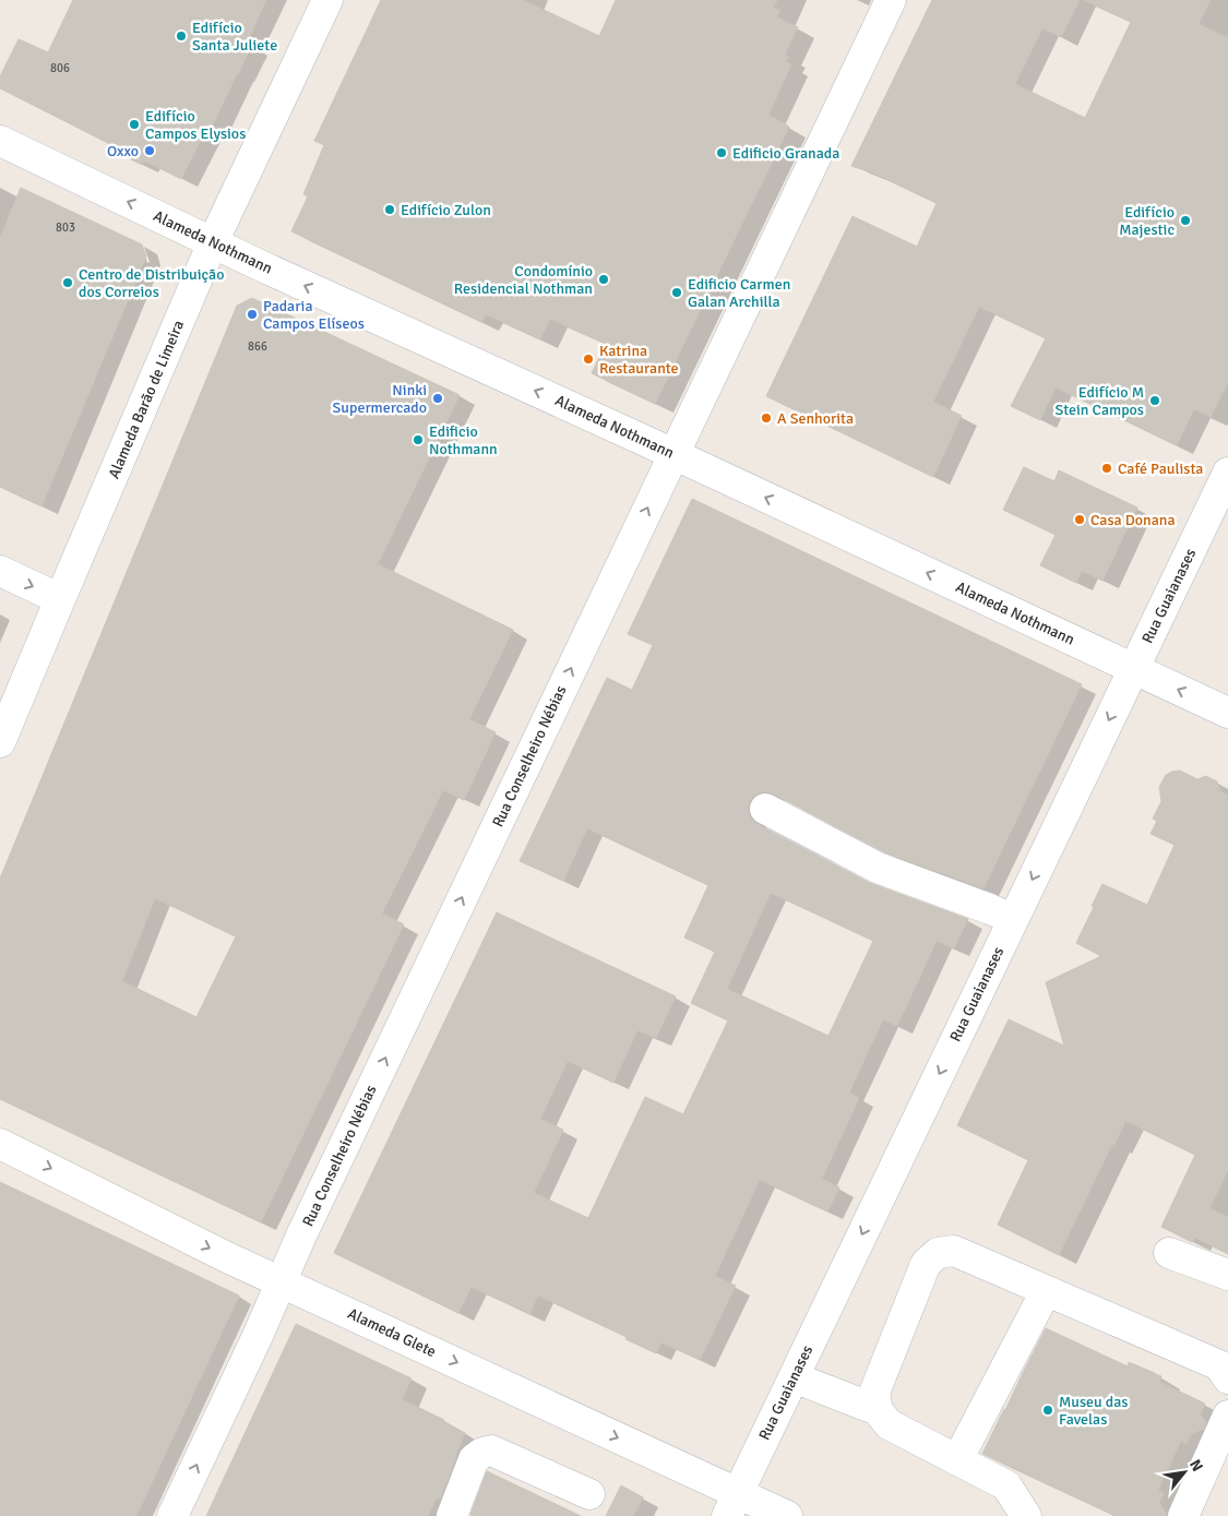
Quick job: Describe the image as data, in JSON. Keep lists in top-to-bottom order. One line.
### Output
{"streets":{"street":["Alameda Nothmann","Alameda Barão de Limeira","Rua Guaianases","Rua Conselheiro Nébias","Alameda Glete"]},"crossings":[["Alameda Nothmann","Alameda Barão de Limeira"],["Alameda Nothmann","Rua Guaianases"],["Alameda Nothmann","Rua Conselheiro Nébias"],["Rua Guaianases","Alameda Glete"],["Rua Conselheiro Nébias","Alameda Glete"]],"one_way":["Alameda Nothmann","Rua Guaianases","Rua Conselheiro Nébias","Alameda Glete"],"places":["Edifício Santa Juliete","Edifício Campos Elysios","Oxxo","Edificio Granada","Edifício Zulon","Edifício Majestic","Condomínio Residencial Nothman","Centro de Distribuição dos Correios","Edificio Carmen Galan Archilla","Padaria Campos Elíseos","Katrina Restaurante","Ninki Supermercado","Edifício M Stein Campos","A Senhorita","Edificio Nothmann","Café Paulista","Casa Donana","Museu das Favelas"],"house_numbers":["806","803","866"],"north":"top right"}
